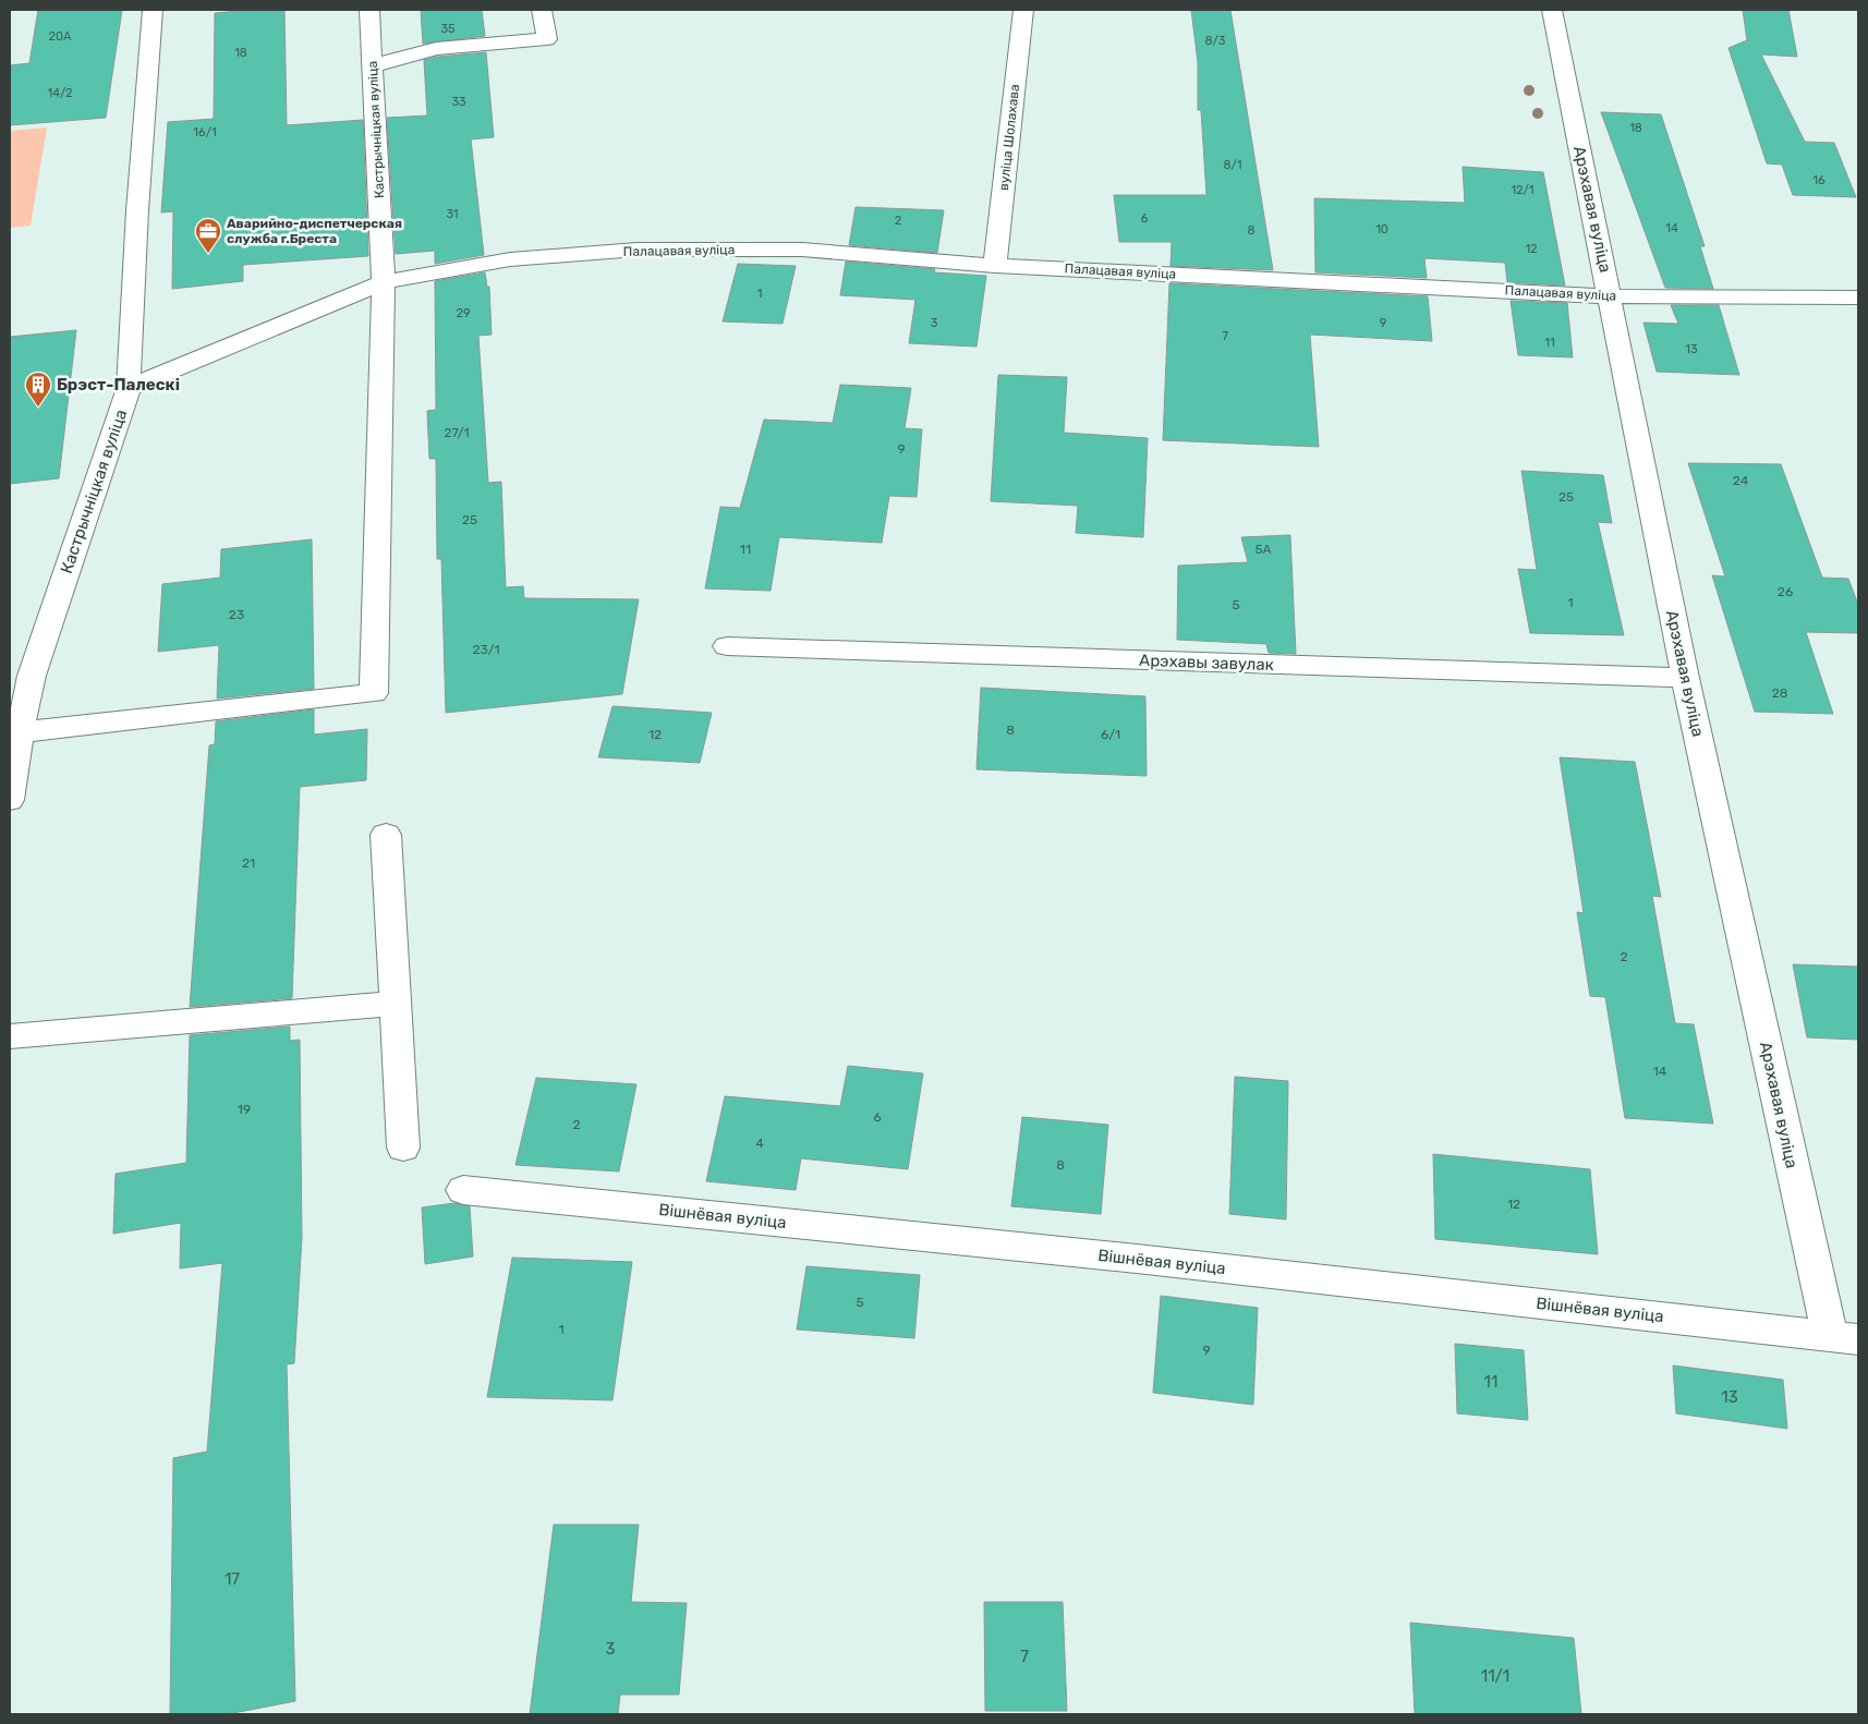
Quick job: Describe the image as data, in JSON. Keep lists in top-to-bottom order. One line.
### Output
{"streets":{"street":["Кастрычніцкая вуліца","вуліца Шолахава","Арэхавая вуліца","Палацавая вуліца","Арэхавы завулак","Вішнёвая вуліца"]},"crossings":[["Кастрычніцкая вуліца","Палацавая вуліца"],["вуліца Шолахава","Палацавая вуліца"],["Арэхавая вуліца","Палацавая вуліца"],["Арэхавая вуліца","Арэхавы завулак"],["Арэхавая вуліца","Вішнёвая вуліца"]],"places":{"office":["Аварийно-диспетчерская служба г.Бреста"],"building":["Брэст-Палескі"]},"house_numbers":["35","20А","8/3","18","14/2","33","18","16/1","8/1","16","12/1","31","6","2","14","10","8","12","1","29","3","9","7","11","13","27/1","9","24","25","25","11","5А","26","1","5","23","23/1","28","8","12","6/1","21","2","14","19","6","2","4","8","12","5","1","9","11","13","17","3","7","11/1"]}
